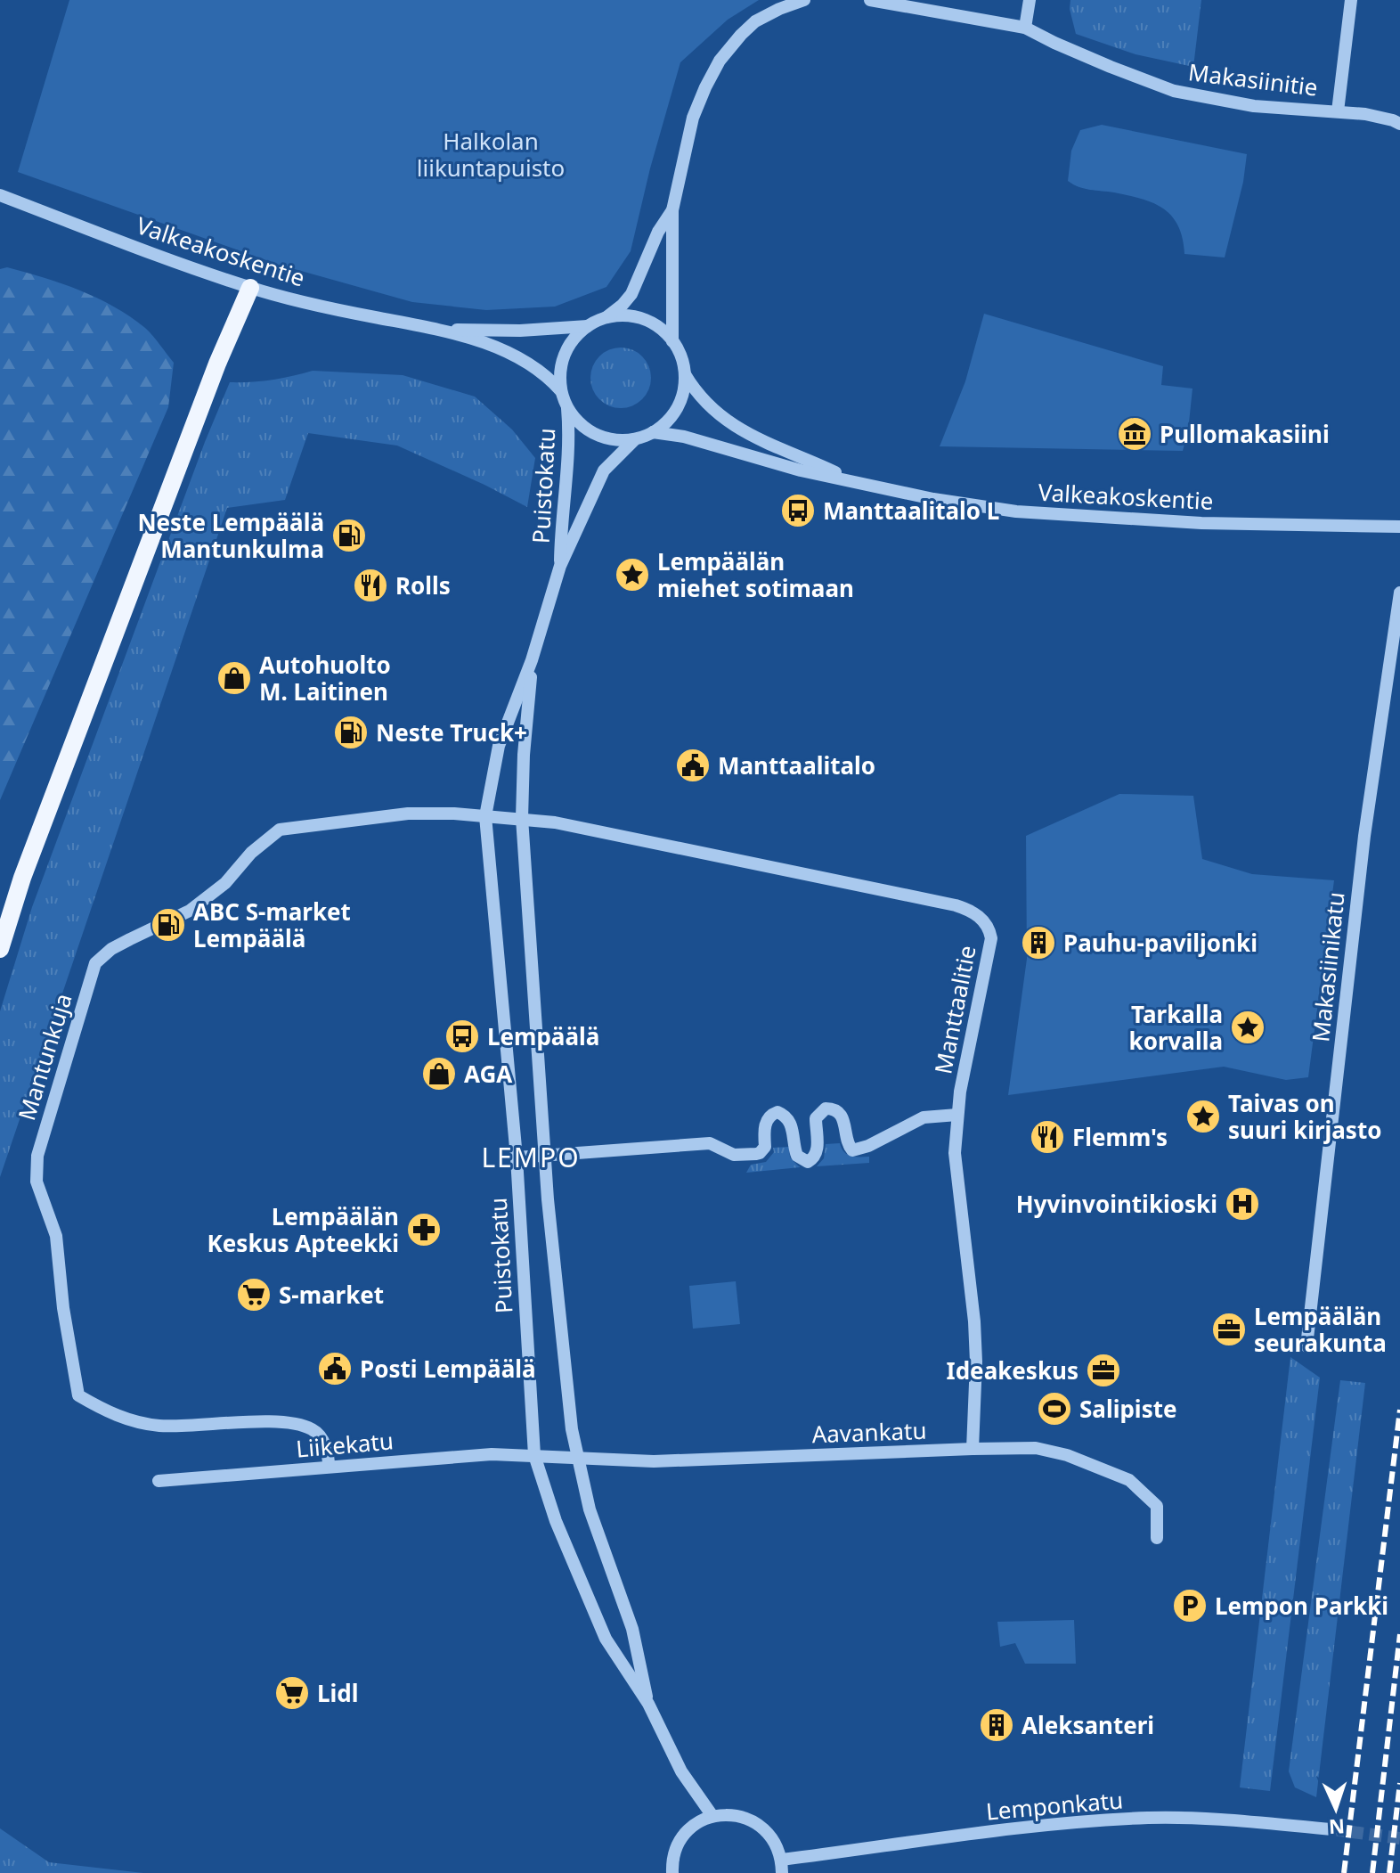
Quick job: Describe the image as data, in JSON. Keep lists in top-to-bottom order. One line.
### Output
{"streets":{"street":["Makasiinitie","Valkeakoskentie","Puistokatu","Makasiinikatu","Manttaalitie","Mantunkuja","Aavankatu","Liikekatu","Lemponkatu"]},"crossings":[["Valkeakoskentie","Puistokatu"],["Puistokatu","Manttaalitie"],["Puistokatu","Mantunkuja"],["Puistokatu","Aavankatu"],["Puistokatu","Liikekatu"],["Manttaalitie","Mantunkuja"],["Manttaalitie","Aavankatu"],["Mantunkuja","Liikekatu"],["Aavankatu","Liikekatu"]],"districts":["LEMPO"],"parks":["Halkolan liikuntapuisto"],"places":{"museum":["Pullomakasiini"],"bus stop":["Manttaalitalo L","Lempäälä"],"fuel station":["Neste Lempäälä Mantunkulma","Neste Truck+","ABC S-market Lempäälä"],"place":["Lempäälän miehet sotimaan","Tarkalla korvalla","Taivas on suuri kirjasto"],"restaurant":["Rolls","Flemm's"],"shop":["Autohuolto M. Laitinen","AGA"],"public building":["Manttaalitalo","Posti Lempäälä"],"building":["Pauhu-paviljonki","Aleksanteri"],"hospital":["Hyvinvointikioski"],"pharmacy":["Lempäälän Keskus Apteekki"],"supermarket":["S-market","Lidl"],"office":["Lempäälän seurakunta","Ideakeskus"],"sports":["Salipiste"],"parking":["Lempon Parkki"]},"north":"bottom"}
